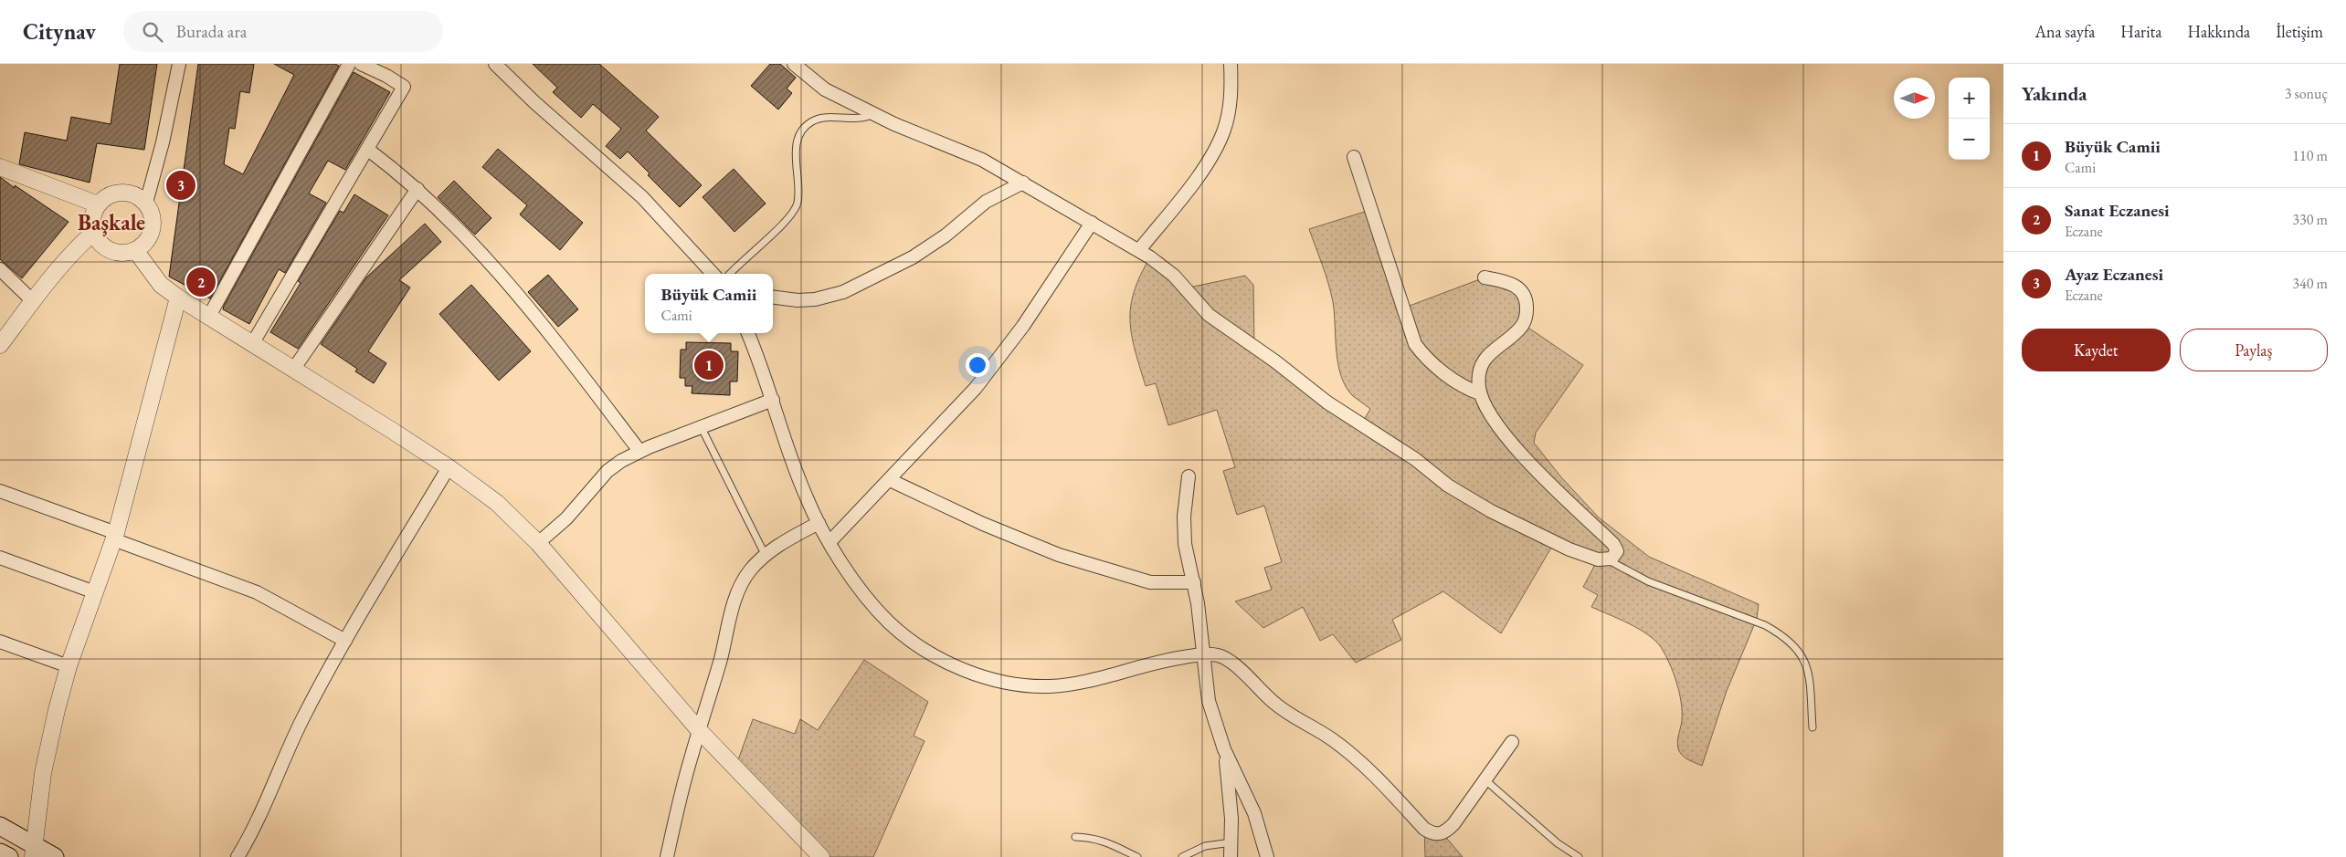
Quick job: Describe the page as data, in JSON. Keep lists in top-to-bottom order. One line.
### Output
{"districts":["Başkale"],"north":"right","page":{"header":"Citynav","search":"Burada ara","nav":["Ana sayfa","Harita","Hakkında","İletişim"],"heading":["Yakında","3 sonuç"],"map_buttons":["+","−"],"list":[{"mark":"1","name":"Büyük Camii","note":"Cami","value":"110 m"},{"mark":"2","name":"Sanat Eczanesi","note":"Eczane","value":"330 m"},{"mark":"3","name":"Ayaz Eczanesi","note":"Eczane","value":"340 m"}],"pins":["3","2","1"],"popup":["Büyük Camii","Cami"],"buttons":["Kaydet","Paylaş"]}}
